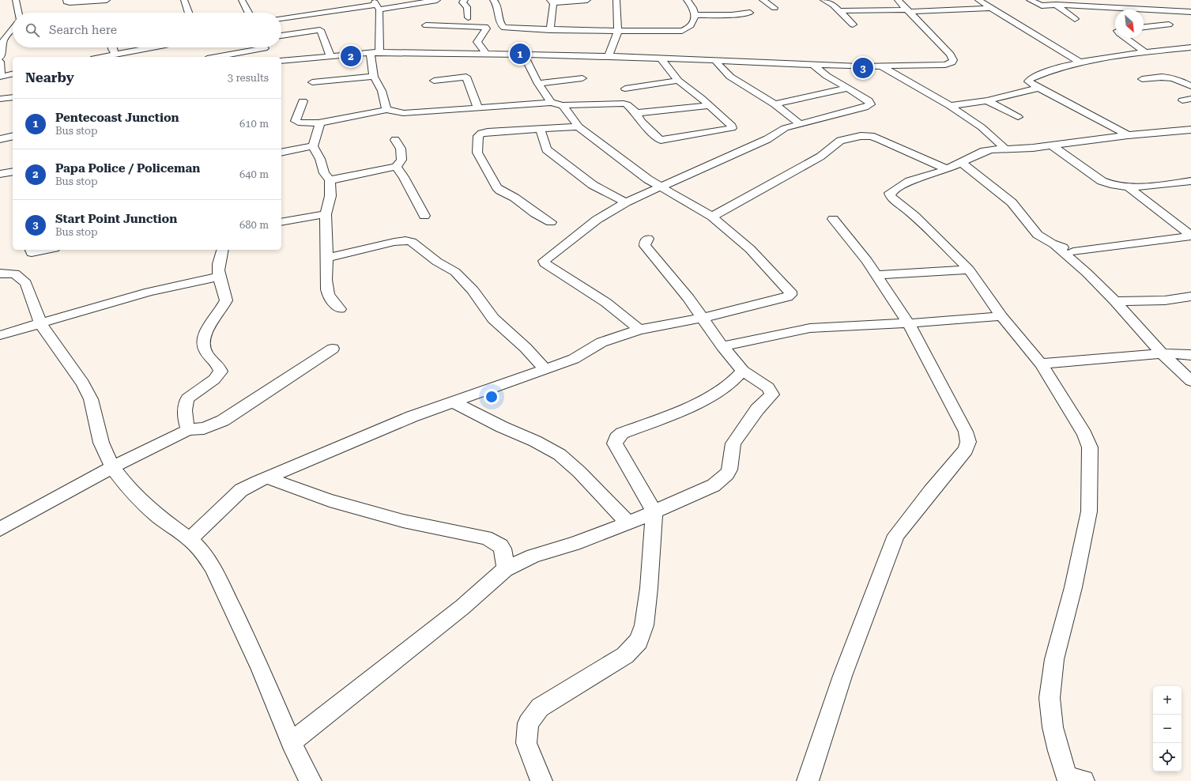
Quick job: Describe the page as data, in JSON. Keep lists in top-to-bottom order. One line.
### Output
{"north":"bottom right","page":{"search":"Search here","pins":["1","2","3"],"heading":["Nearby","3 results"],"list":[{"mark":"1","name":"Pentecoast Junction","note":"Bus stop","value":"610 m"},{"mark":"2","name":"Papa Police / Policeman","note":"Bus stop","value":"640 m"},{"mark":"3","name":"Start Point Junction","note":"Bus stop","value":"680 m"}],"map_buttons":["+","−"]}}
